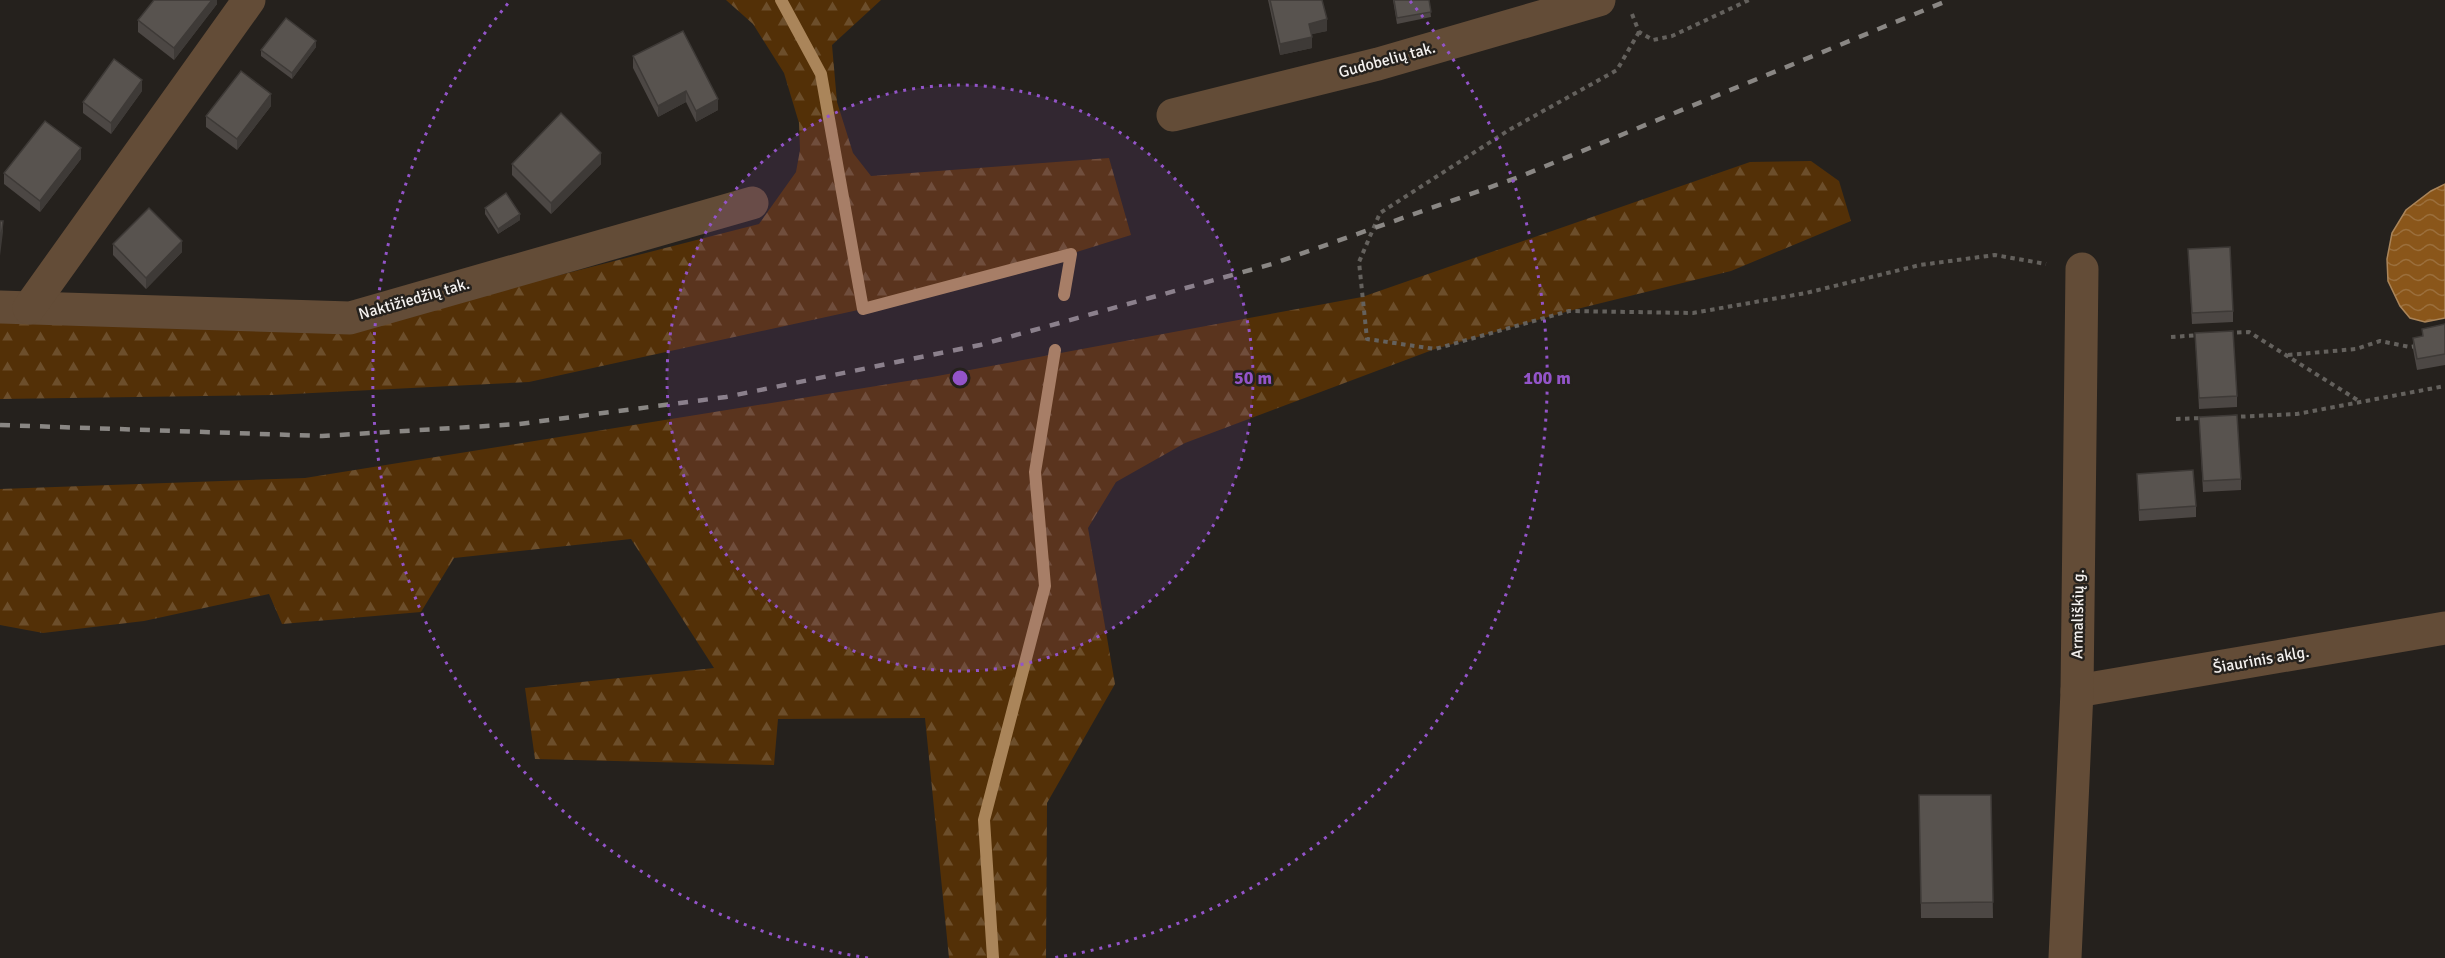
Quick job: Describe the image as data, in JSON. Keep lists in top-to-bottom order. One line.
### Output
{"streets":{"street":["Gudobelių tak.","Naktižiedžių tak.","Armališkių g.","Šiaurinis aklg."]},"crossings":[["Armališkių g.","Šiaurinis aklg."]],"rings":["50 m","100 m"]}
